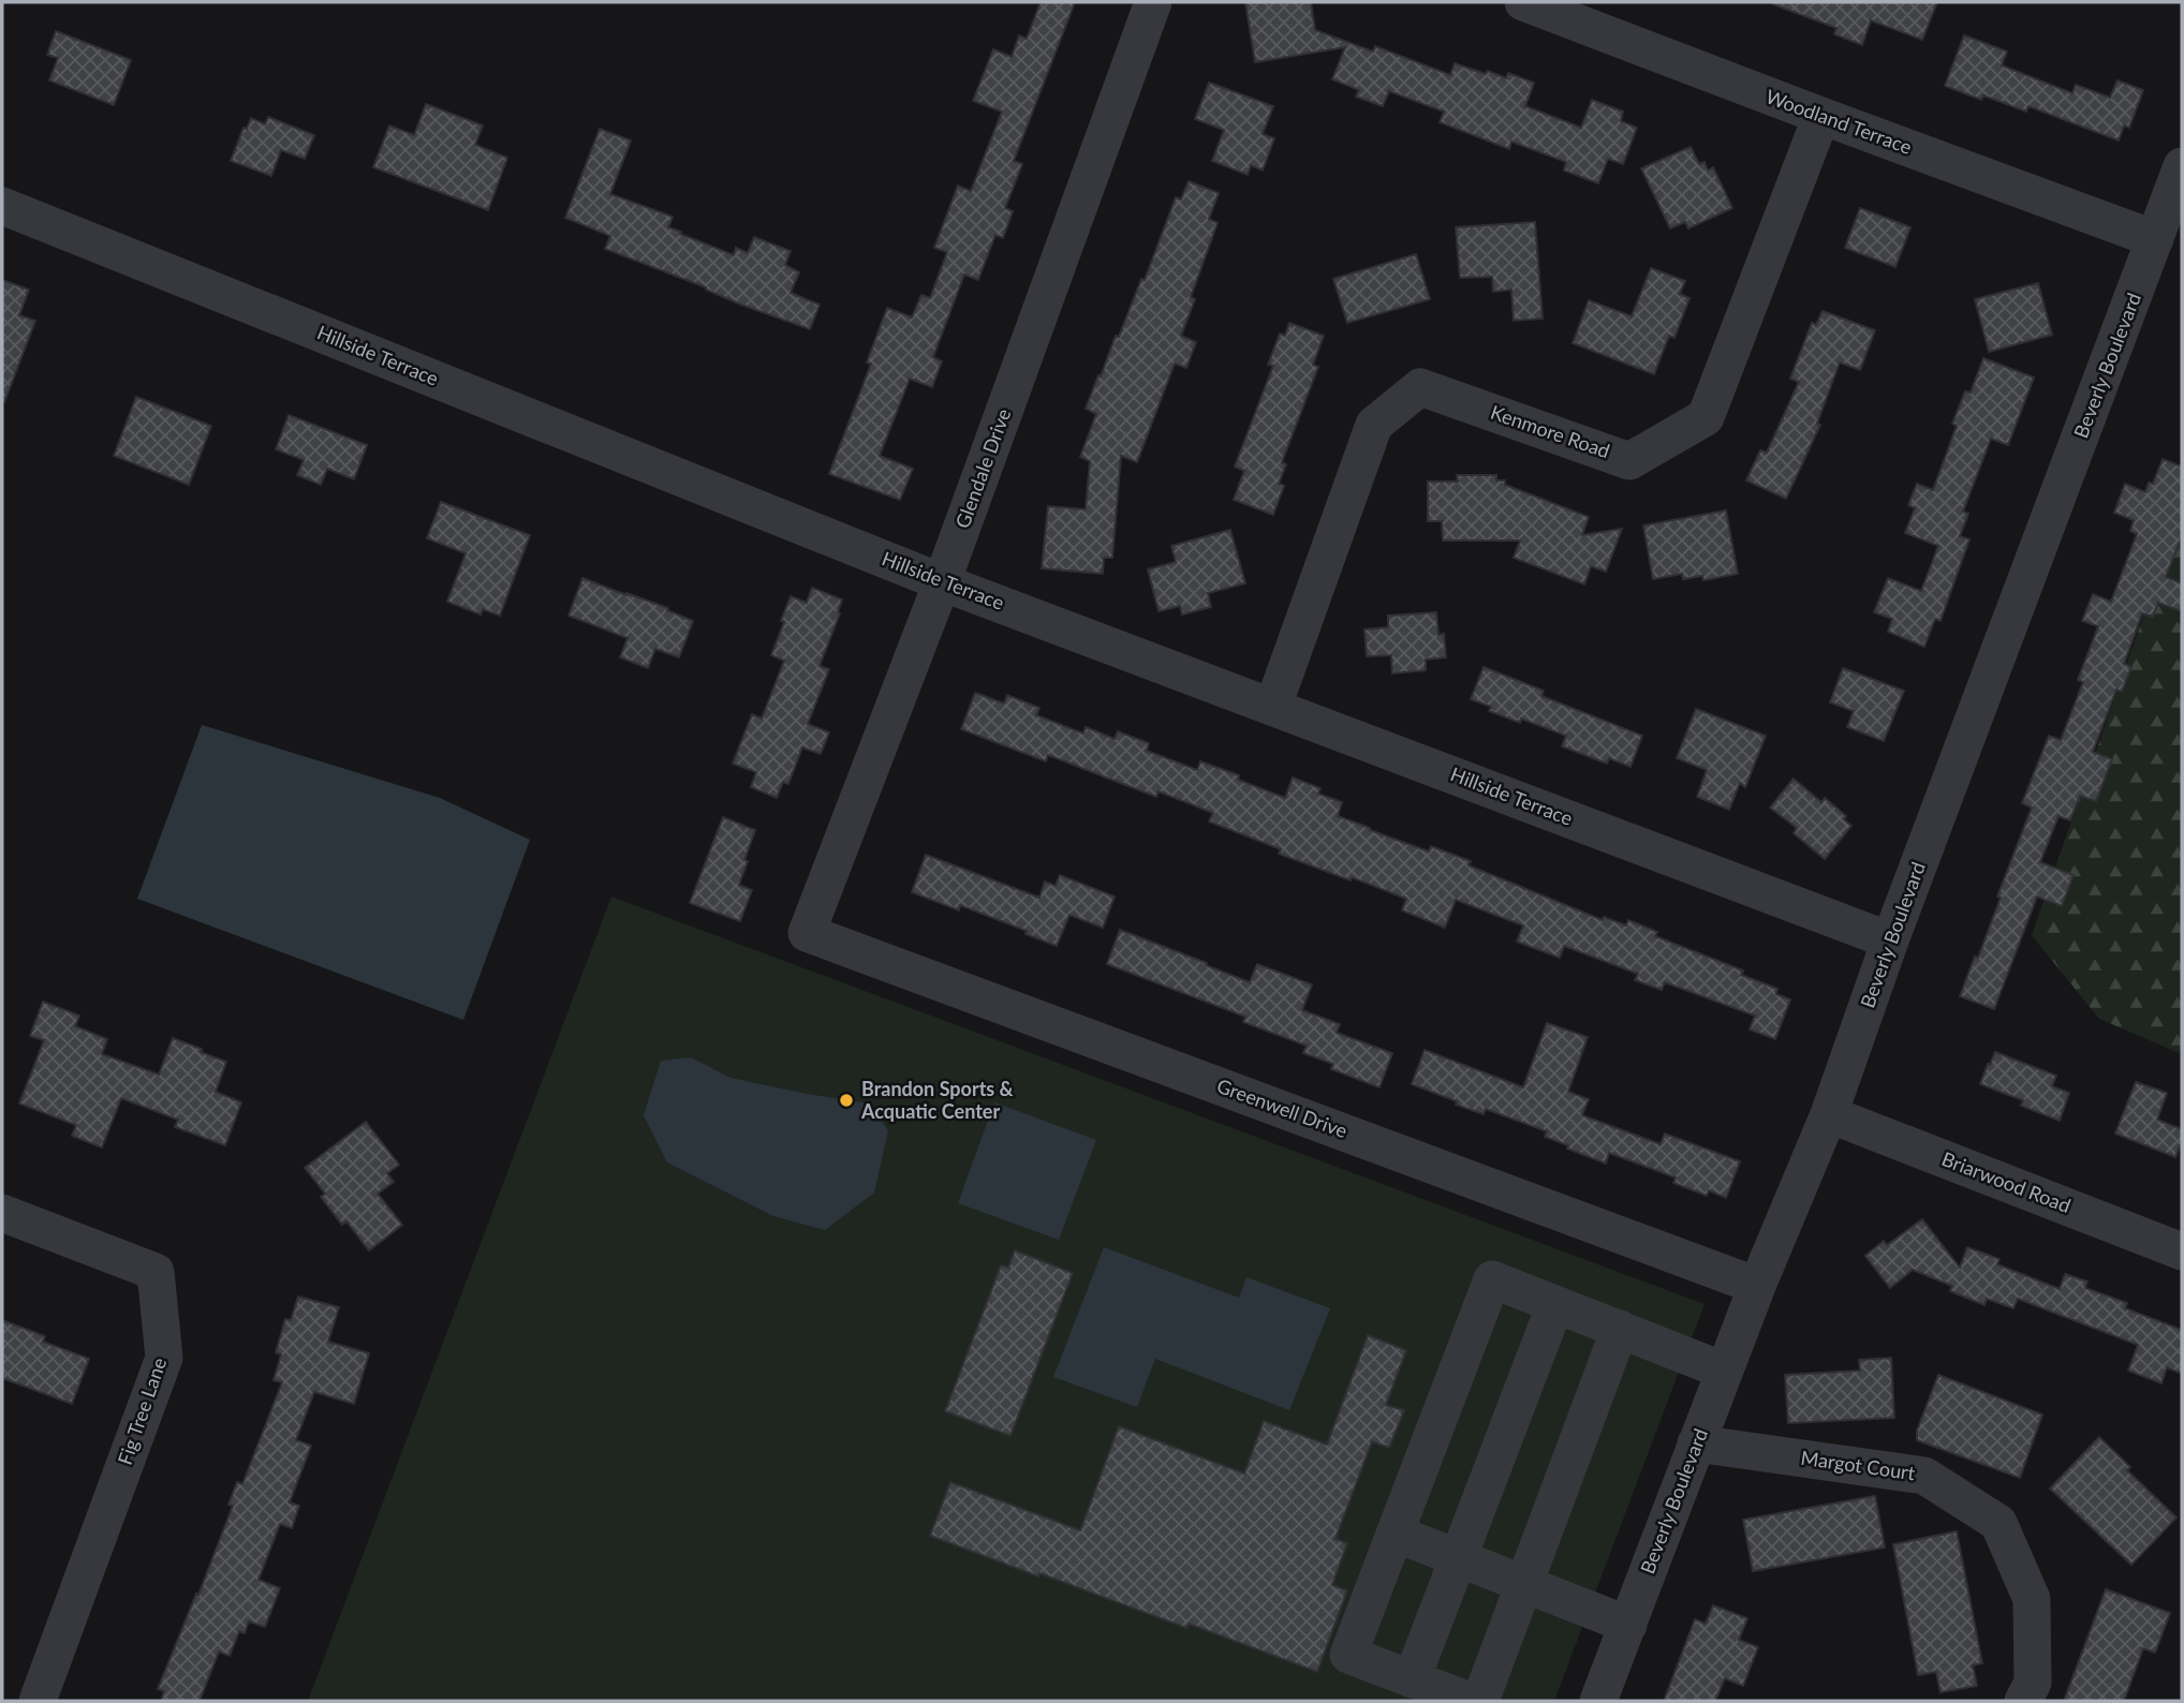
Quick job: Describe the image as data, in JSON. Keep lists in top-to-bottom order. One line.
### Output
{"streets":{"street":["Woodland Terrace","Hillside Terrace","Beverly Boulevard","Kenmore Road","Glendale Drive","Greenwell Drive","Briarwood Road","Fig Tree Lane","Margot Court"]},"crossings":[["Woodland Terrace","Beverly Boulevard"],["Woodland Terrace","Kenmore Road"],["Hillside Terrace","Beverly Boulevard"],["Hillside Terrace","Kenmore Road"],["Hillside Terrace","Glendale Drive"],["Beverly Boulevard","Greenwell Drive"],["Beverly Boulevard","Briarwood Road"],["Beverly Boulevard","Margot Court"],["Glendale Drive","Greenwell Drive"]],"places":["Brandon Sports & Acquatic Center"]}
